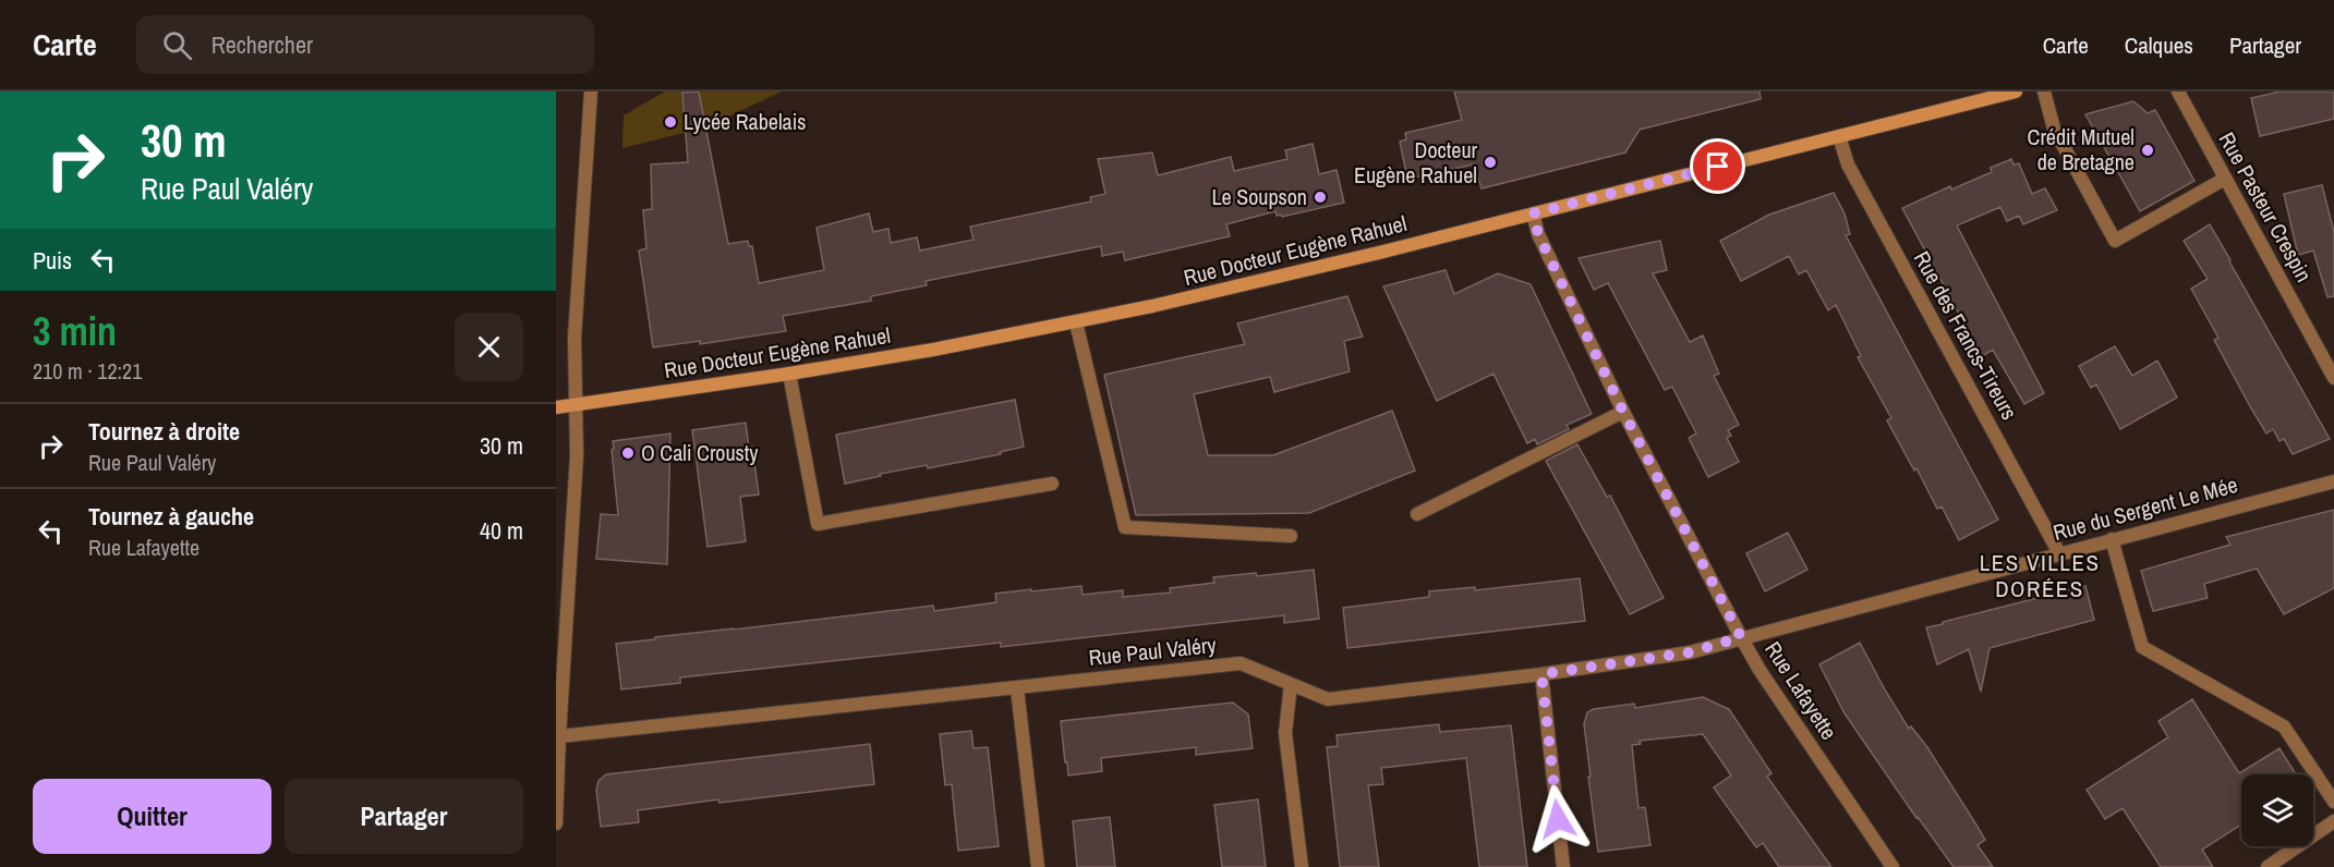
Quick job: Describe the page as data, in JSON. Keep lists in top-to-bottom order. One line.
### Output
{"streets":{"main road":["Rue Docteur Eugène Rahuel"],"street":["Rue Pasteur Crespin","Rue des Francs-Tireurs","Rue du Sergent Le Mée","Rue Paul Valéry","Rue Lafayette"]},"crossings":[["Rue Docteur Eugène Rahuel","Rue des Francs-Tireurs"],["Rue Docteur Eugène Rahuel","Rue Lafayette"],["Rue des Francs-Tireurs","Rue du Sergent Le Mée"],["Rue du Sergent Le Mée","Rue Paul Valéry"],["Rue du Sergent Le Mée","Rue Lafayette"],["Rue Paul Valéry","Rue Lafayette"]],"districts":["LES VILLES DORÉES"],"places":["Lycée Rabelais","Crédit Mutuel de Bretagne","Docteur Eugène Rahuel","Le Soupson","O Cali Crousty"],"page":{"header":"Carte","search":"Rechercher","nav":["Carte","Calques","Partager"],"turn":["30 m","Rue Paul Valéry"],"then":"Puis","heading":["3 min","210 m · 12:21"],"list":[{"name":"Tournez à droite","note":"Rue Paul Valéry","value":"30 m"},{"name":"Tournez à gauche","note":"Rue Lafayette","value":"40 m"}],"buttons":["Quitter","Partager"]}}
